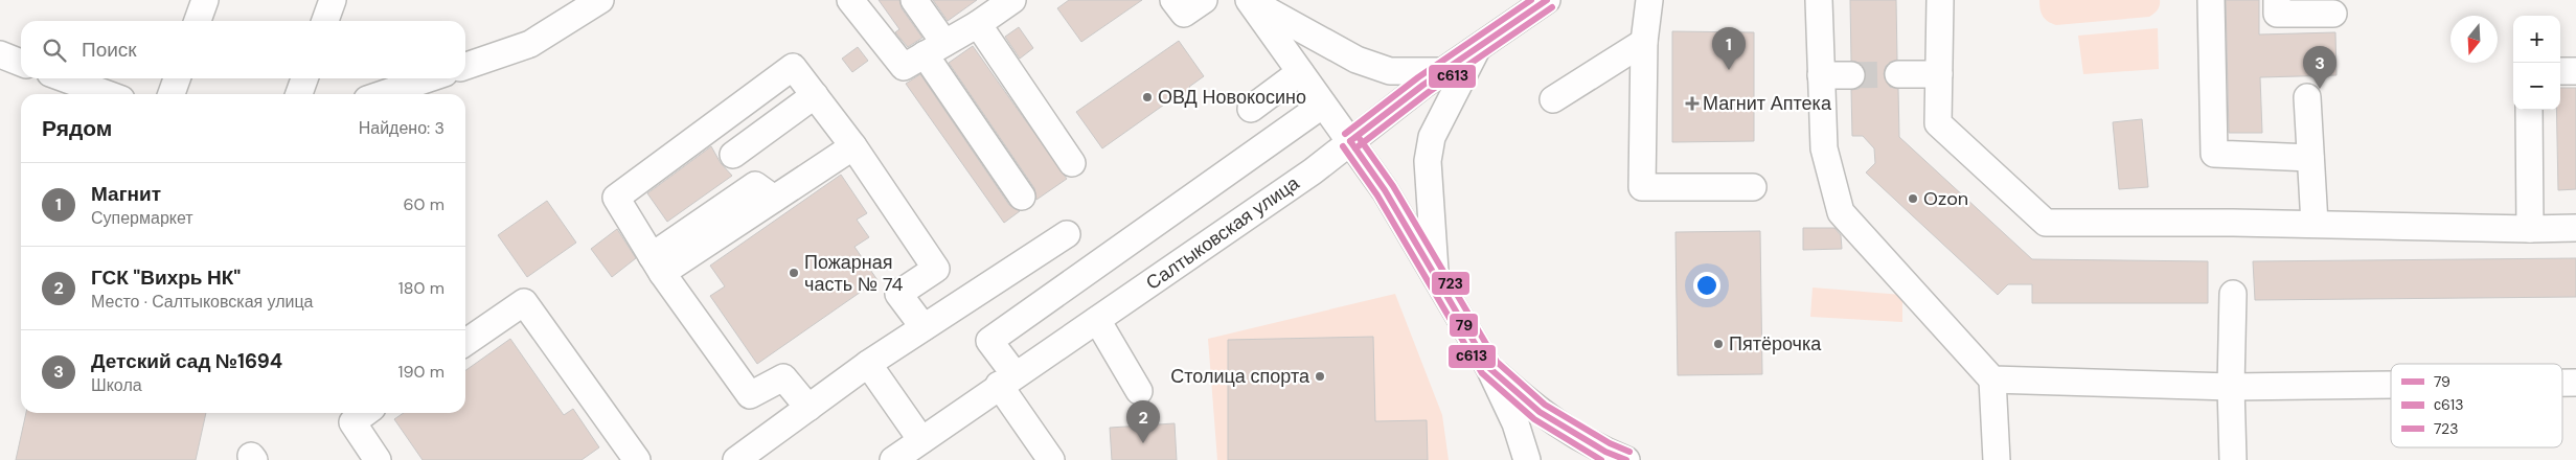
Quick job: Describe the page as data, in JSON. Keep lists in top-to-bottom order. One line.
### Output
{"streets":{"street":["Салтыковская улица"]},"places":{"other":["ОВД Новокосино","Ozon","Пожарная часть № 74","Пятёрочка","Столица спорта"],"health":["Магнит Аптека"]},"lines":["transit line 79","transit line 723","transit line с613"],"legend":["79","с613","723"],"north":"bottom","page":{"map_buttons":["+","−"],"search":"Поиск","pins":["1","3","2"],"heading":["Рядом","Найдено: 3"],"list":[{"mark":"1","name":"Магнит","note":"Супермаркет","value":"60 m"},{"mark":"2","name":"ГСК \"Вихрь НК\"","note":"Место · Салтыковская улица","value":"180 m"},{"mark":"3","name":"Детский сад №1694","note":"Школа","value":"190 m"}]}}
